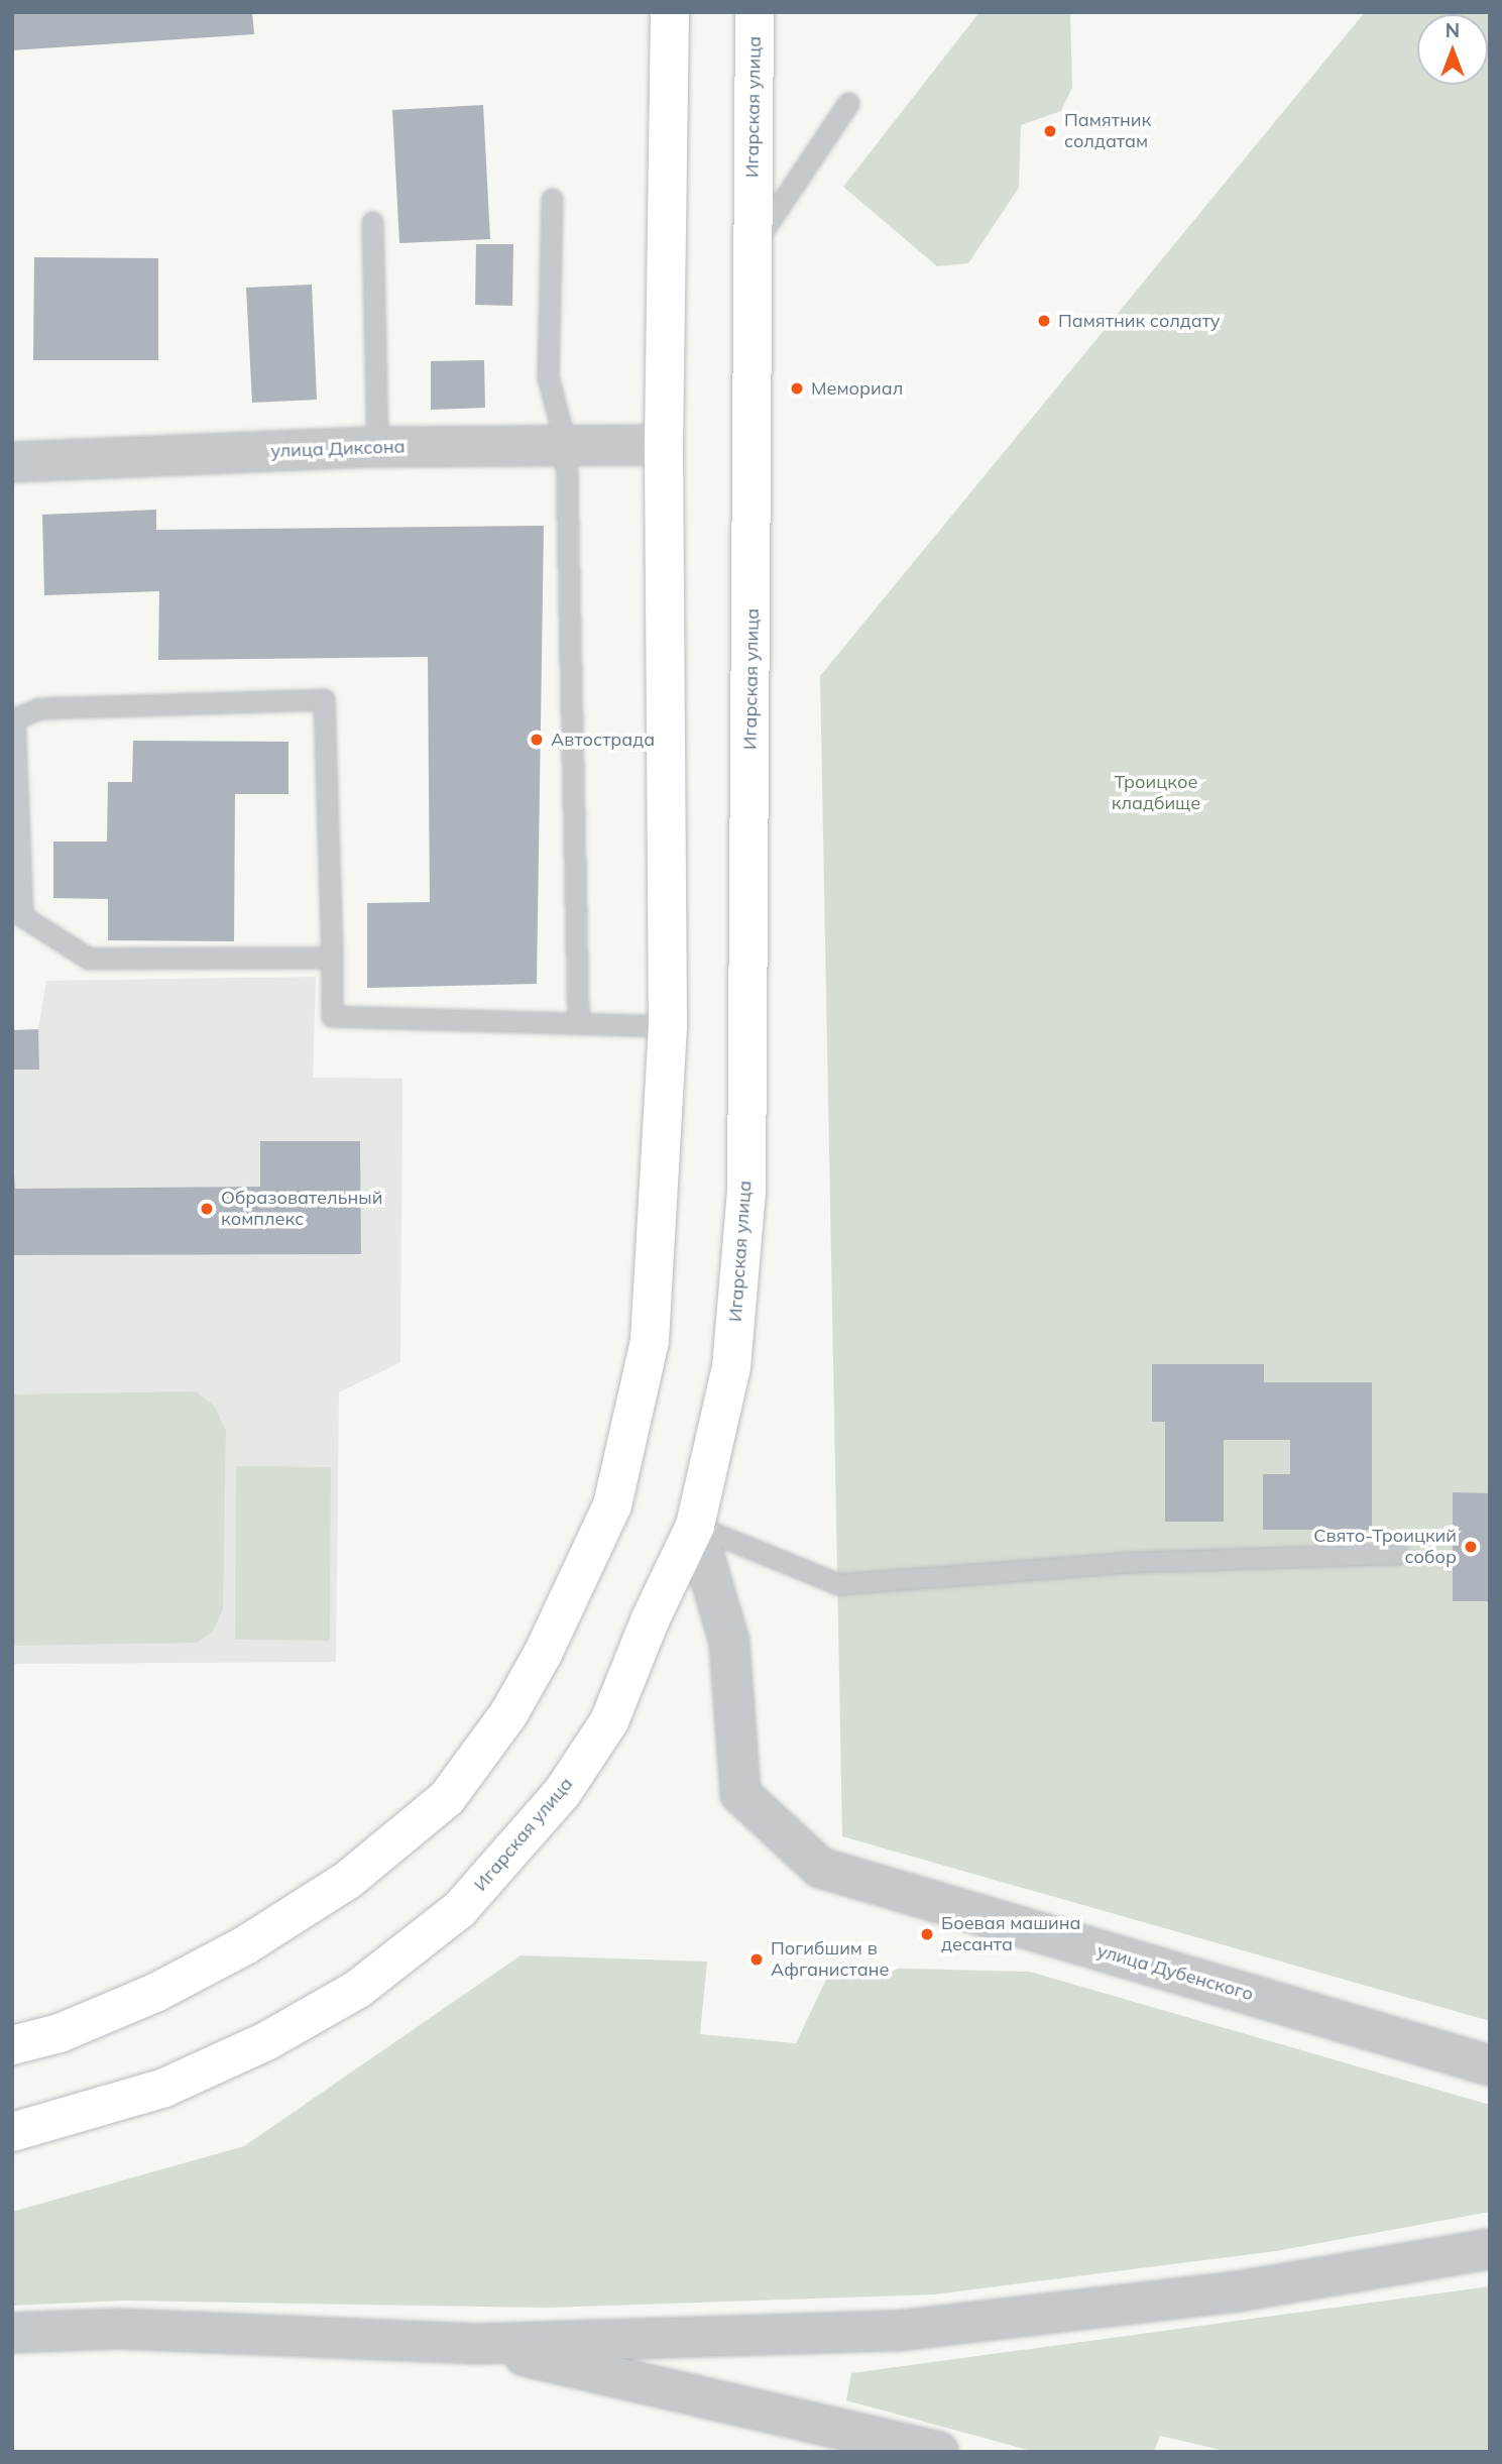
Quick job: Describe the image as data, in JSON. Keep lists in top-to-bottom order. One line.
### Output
{"streets":{"main road":["Игарская улица"],"street":["улица Диксона","улица Дубенского"]},"crossings":[["Игарская улица","улица Дубенского"]],"parks":["Троицкое кладбище"],"places":["Памятник солдатам","Памятник солдату","Мемориал","Автострада","Образовательный комплекс","Свято-Троицкий собор","Боевая машина десанта","Погибшим в Афганистане"],"north":"top"}
